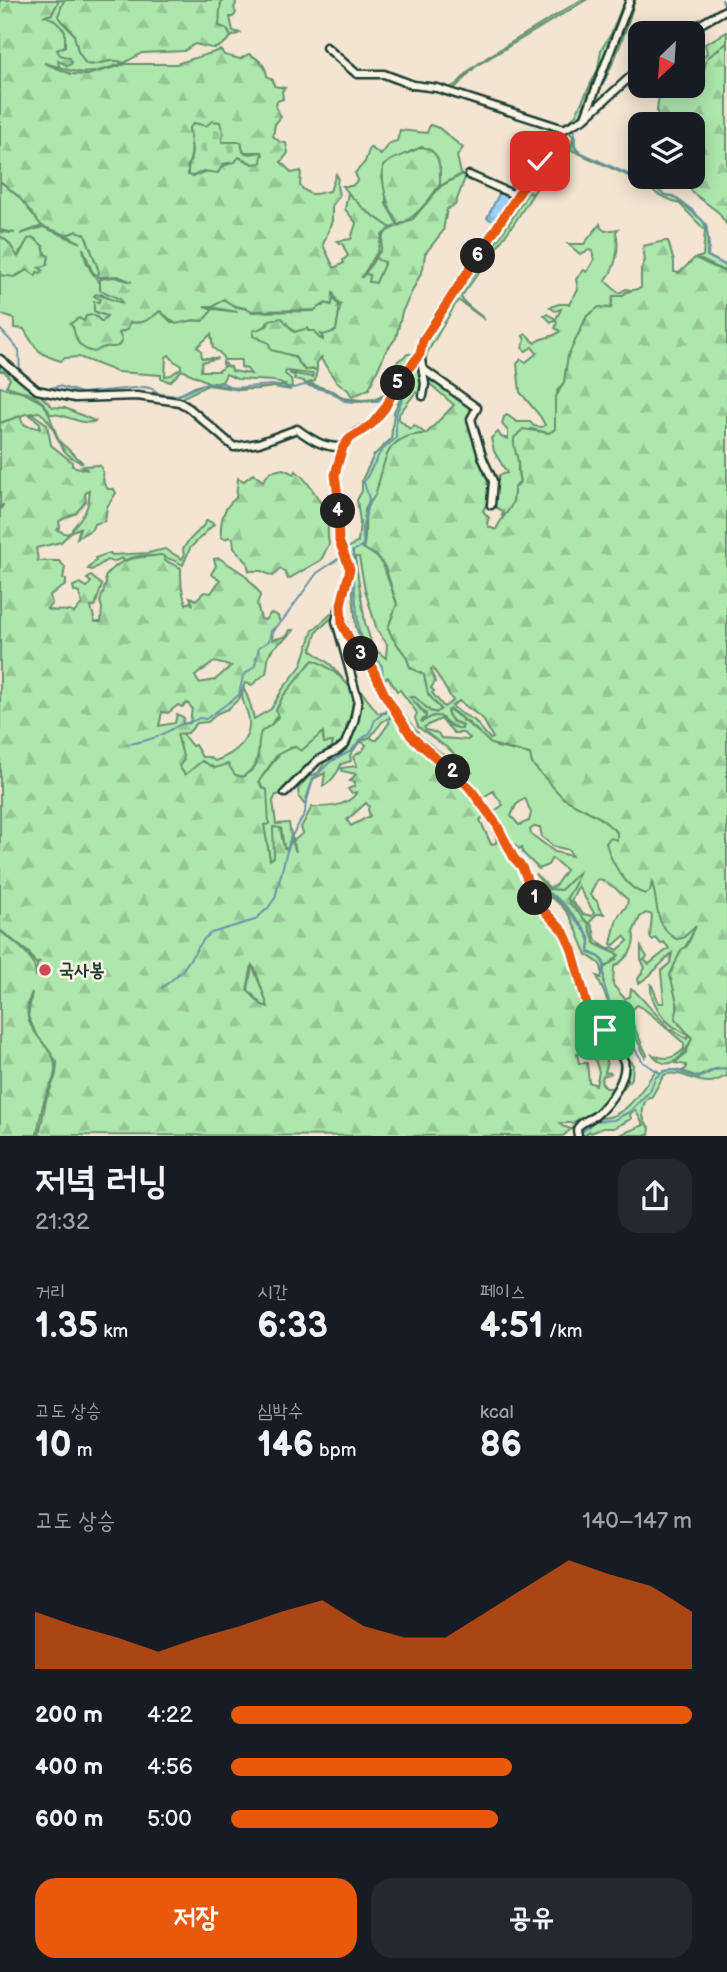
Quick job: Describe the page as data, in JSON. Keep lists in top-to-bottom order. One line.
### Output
{"places":["국사봉"],"north":"bottom left","page":{"pins":["6","5","4","3","2","1"],"heading":["저녁 러닝","21:32"],"stats":[["거리","1.35 km"],["시간","6:33"],["페이스","4:51 /km"],["고도 상승","10 m"],["심박수","146 bpm"],["kcal","86"]],"chart":["고도 상승","140–147 m"],"list":[{"name":"200 m","note":"4:22"},{"name":"400 m","note":"4:56"},{"name":"600 m","note":"5:00"}],"buttons":["저장","공유"]}}
